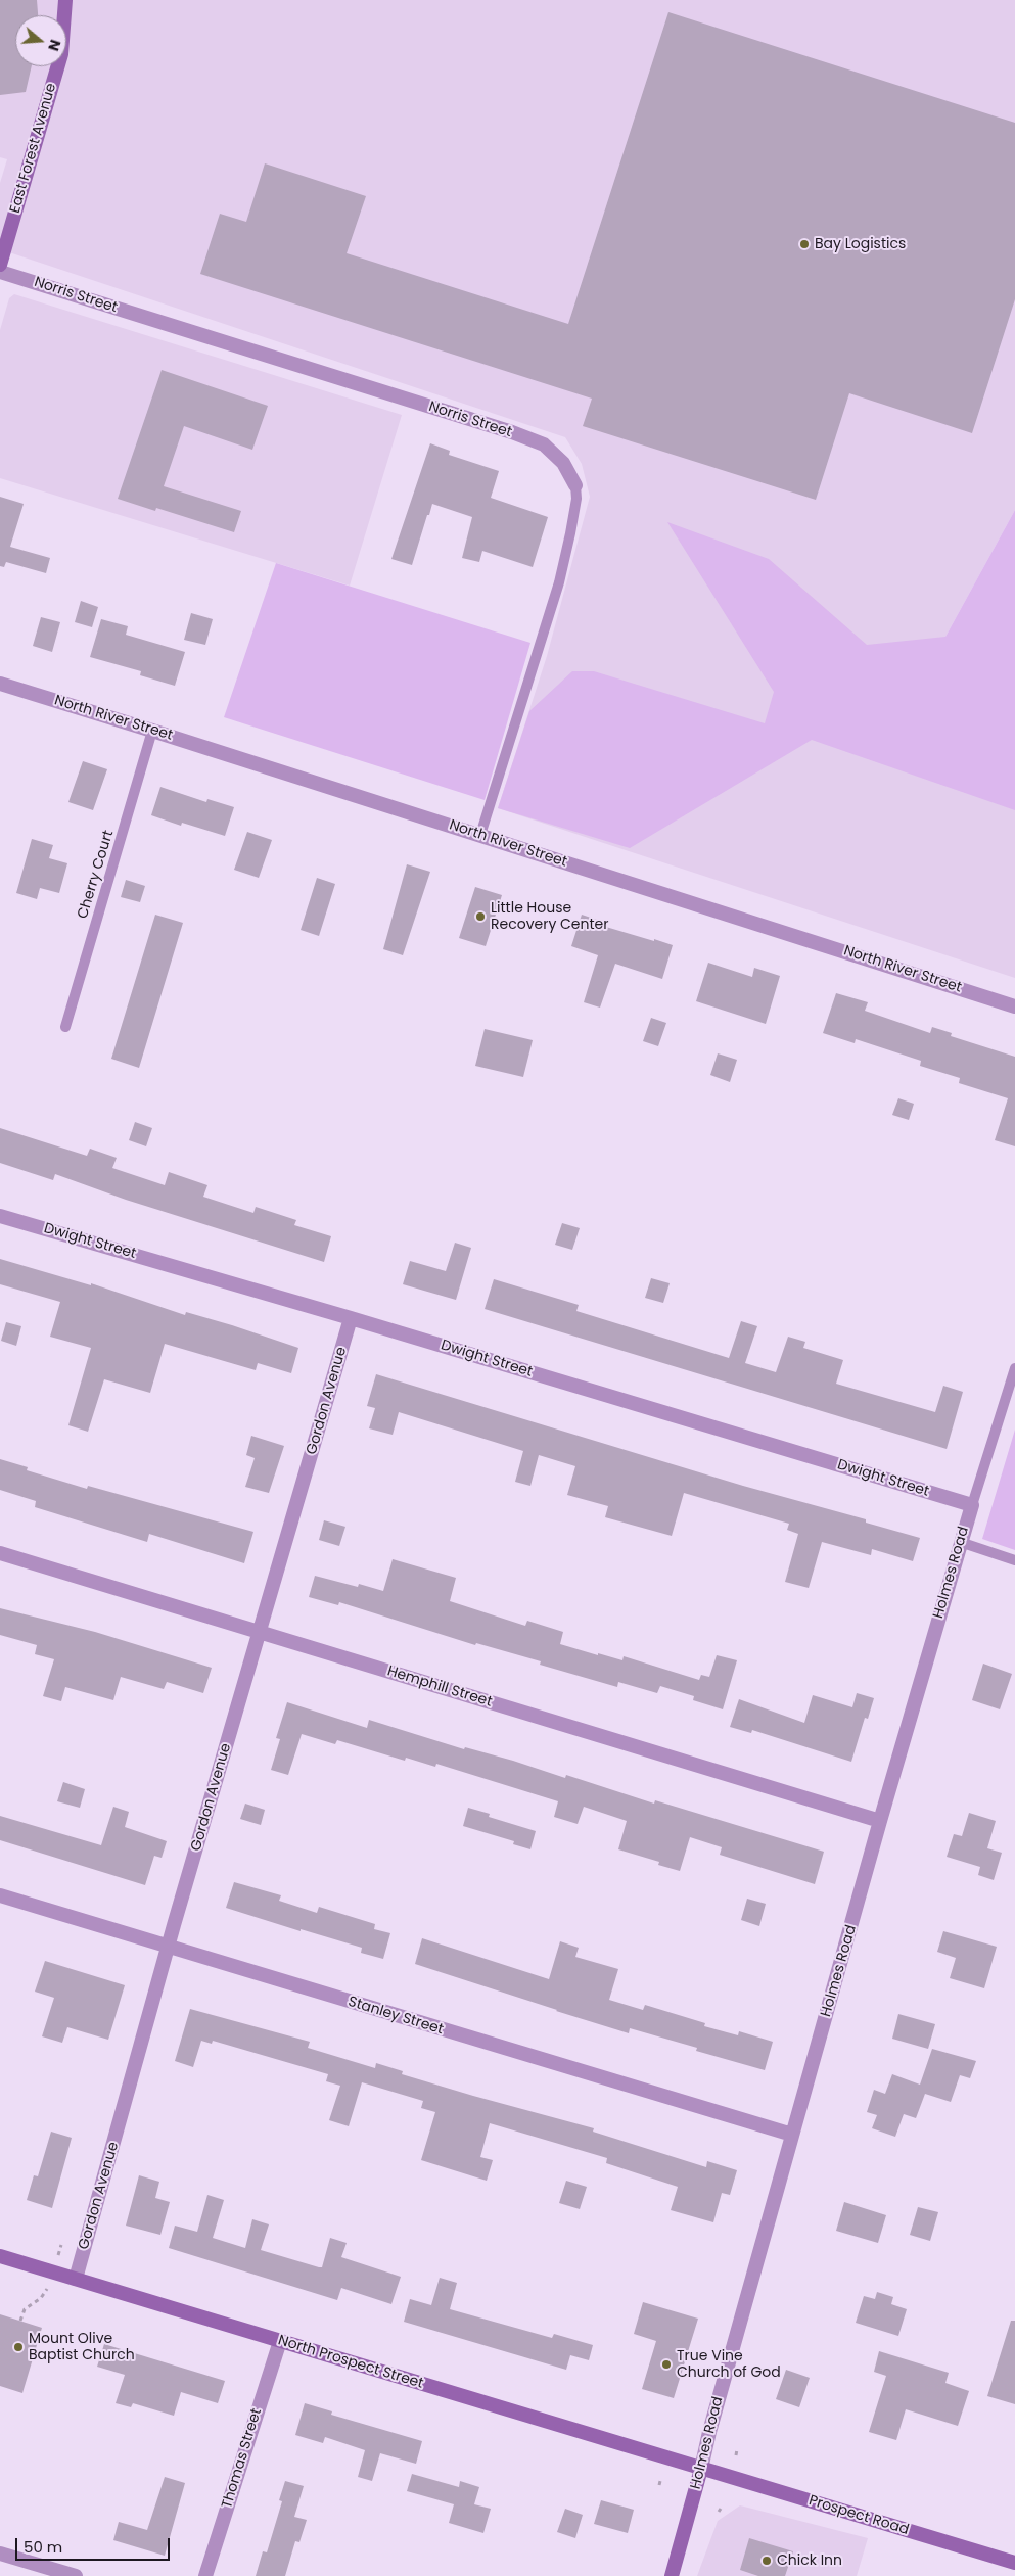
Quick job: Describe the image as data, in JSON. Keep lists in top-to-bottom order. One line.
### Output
{"streets":{"main road":["East Forest Avenue","Holmes Road","North Prospect Street","Prospect Road"],"street":["Norris Street","North River Street","Dwight Street","Gordon Avenue","Hemphill Street","Stanley Street","Thomas Street"],"lane":["Cherry Court"]},"crossings":[["Norris Street","North River Street"],["North River Street","Cherry Court"],["Dwight Street","Gordon Avenue"],["Dwight Street","Holmes Road"],["Gordon Avenue","Hemphill Street"],["Gordon Avenue","Stanley Street"],["Gordon Avenue","North Prospect Street"],["Holmes Road","Hemphill Street"],["Holmes Road","Stanley Street"],["Holmes Road","North Prospect Street"],["Holmes Road","Prospect Road"],["North Prospect Street","Thomas Street"],["North Prospect Street","Prospect Road"]],"places":["Bay Logistics","Little House Recovery Center","Mount Olive Baptist Church","True Vine Church of God","Chick Inn"],"scale_bar":"50 m","north":"right"}
